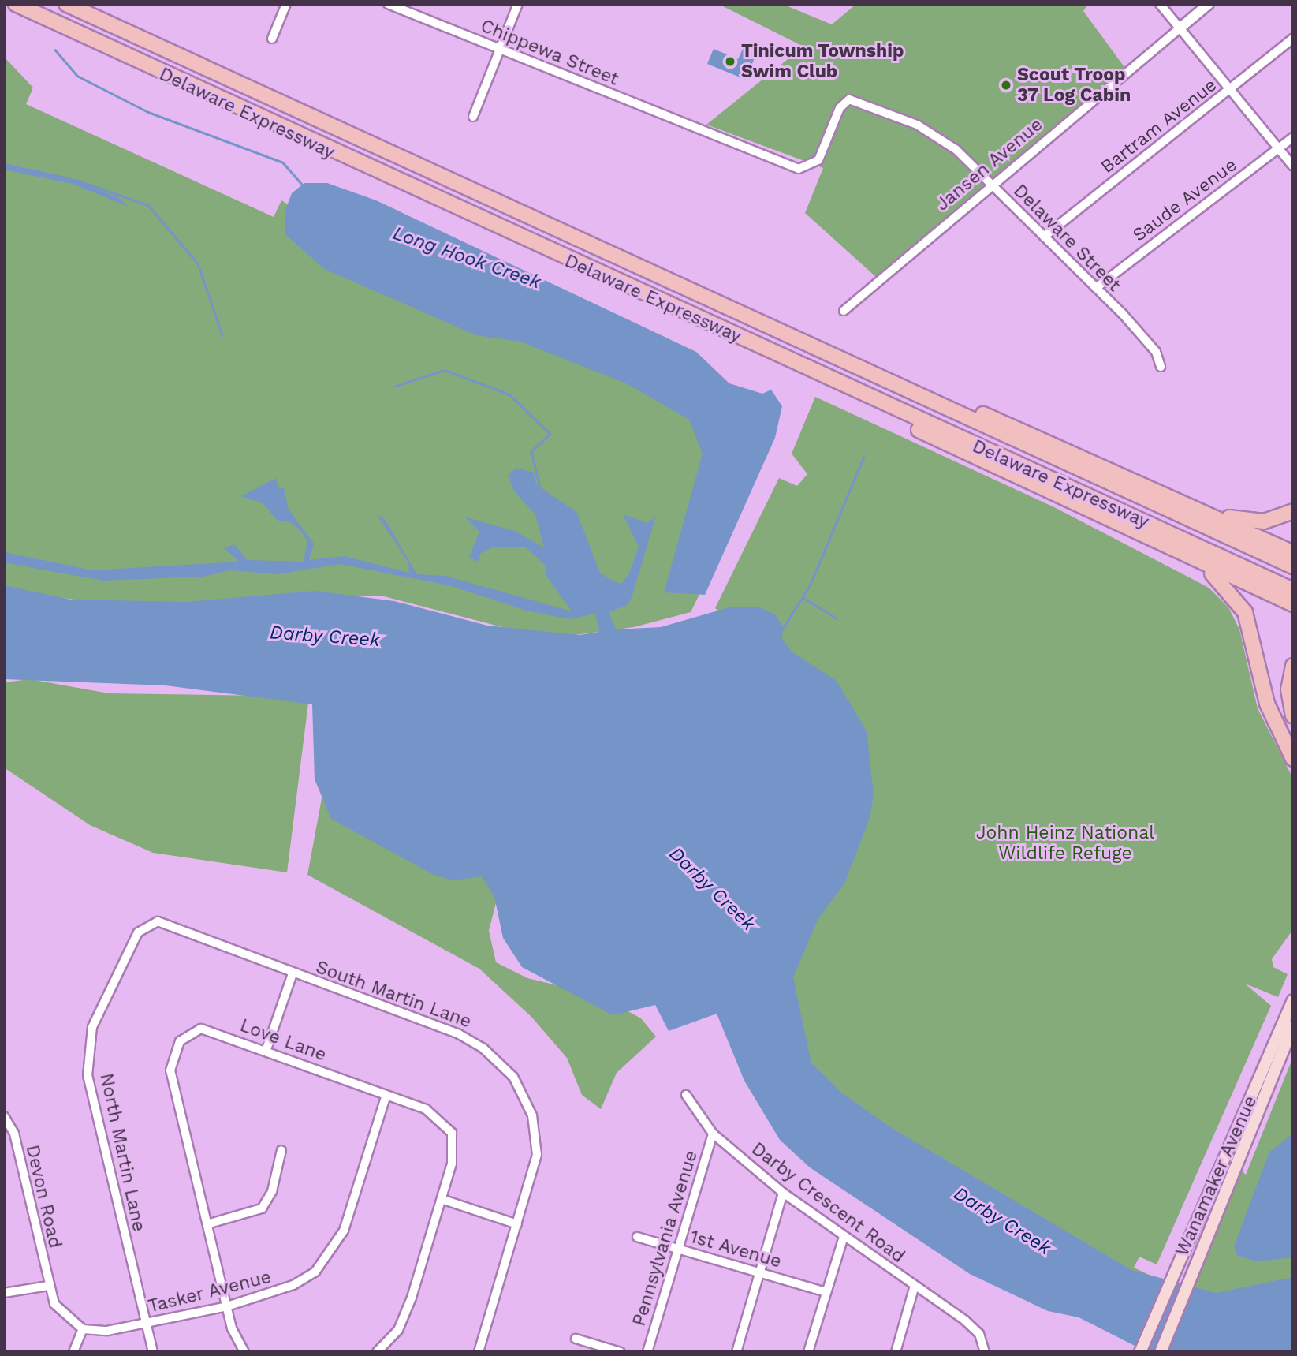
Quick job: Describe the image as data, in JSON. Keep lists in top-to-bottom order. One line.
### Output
{"streets":{"highway":["Delaware Expressway"],"main road":["Wanamaker Avenue"],"street":["Chippewa Street","Bartram Avenue","Jansen Avenue","Saude Avenue","Delaware Street","South Martin Lane","Love Lane","North Martin Lane","Devon Road","Darby Crescent Road","Pennsylvania Avenue","1st Avenue","Tasker Avenue"]},"crossings":[["Chippewa Street","Delaware Street"],["Bartram Avenue","Delaware Street"],["Jansen Avenue","Delaware Street"],["Saude Avenue","Delaware Street"],["South Martin Lane","North Martin Lane"],["Love Lane","Tasker Avenue"],["North Martin Lane","Tasker Avenue"],["Darby Crescent Road","Pennsylvania Avenue"],["Pennsylvania Avenue","1st Avenue"]],"water":["Long Hook Creek","Darby Creek"],"parks":["John Heinz National Wildlife Refuge"],"places":["Tinicum Township Swim Club","Scout Troop 37 Log Cabin"]}
